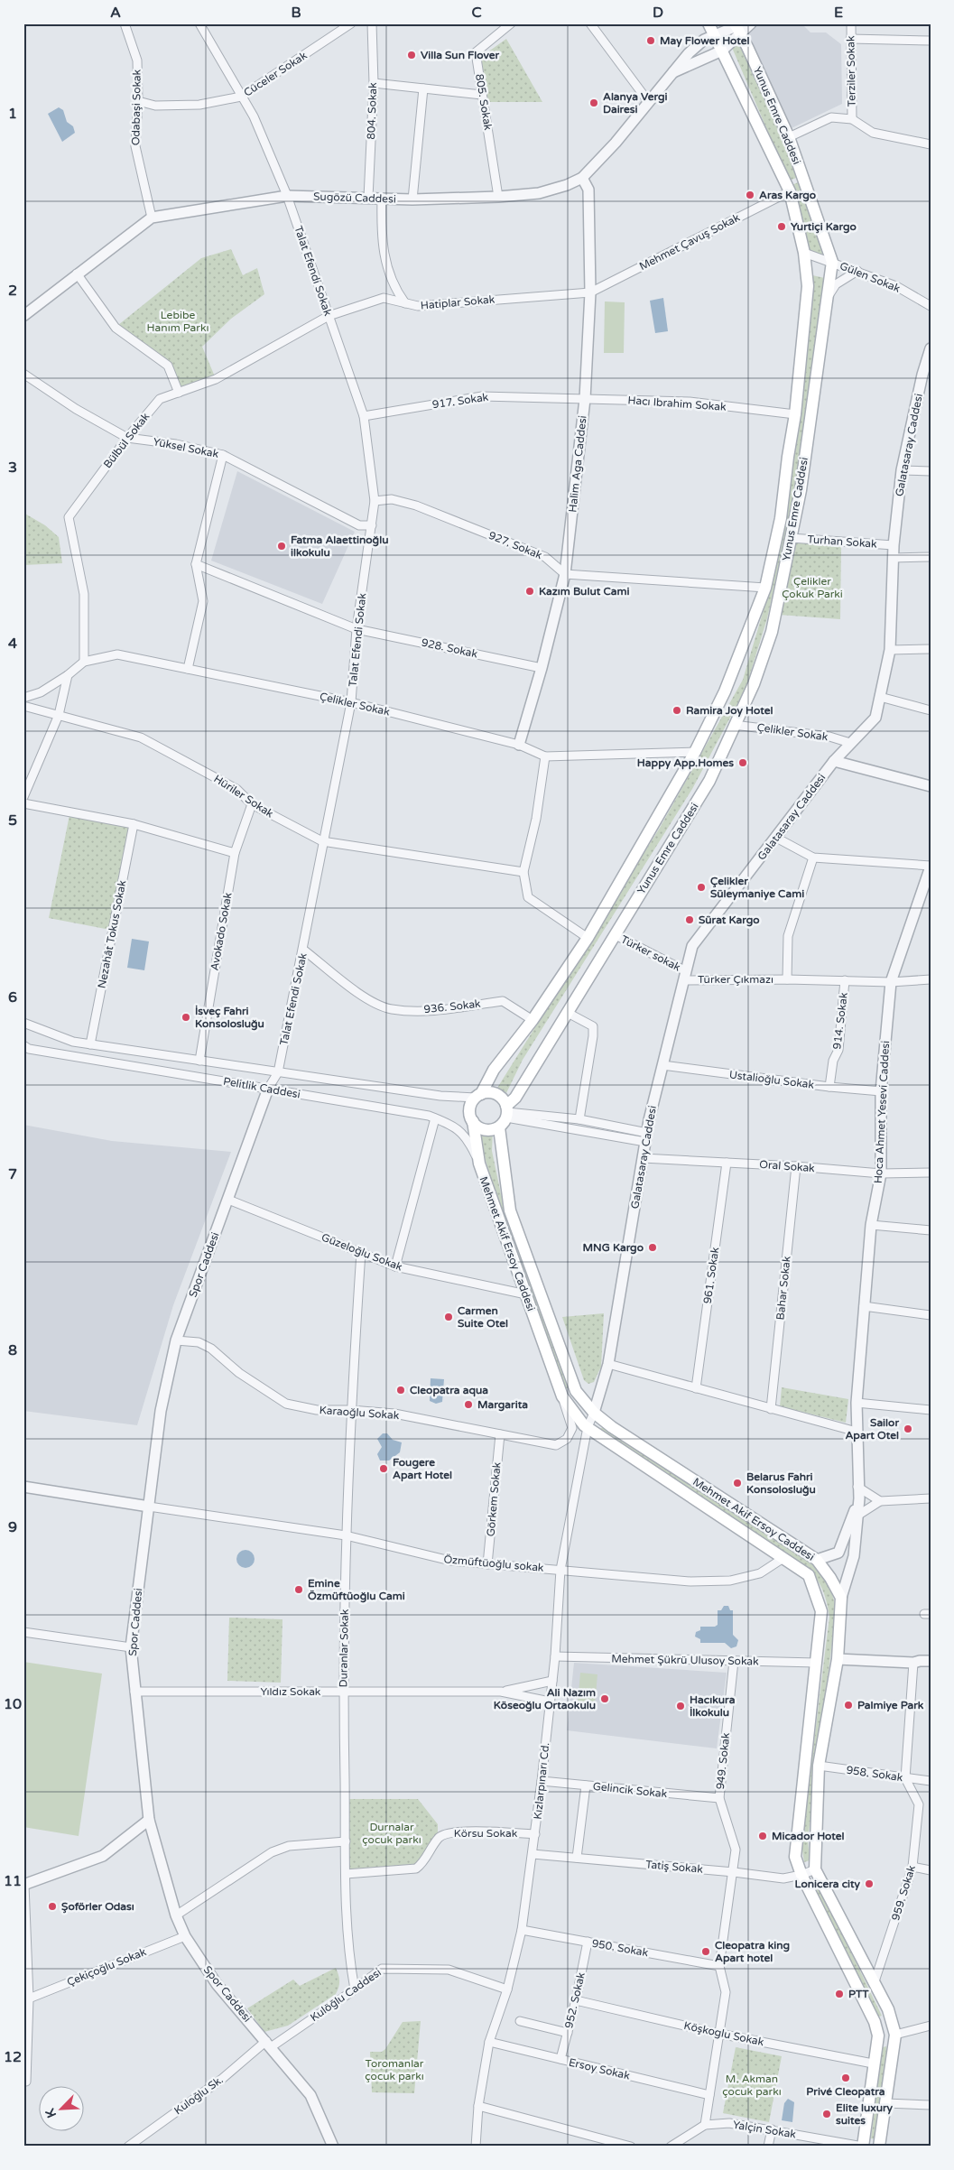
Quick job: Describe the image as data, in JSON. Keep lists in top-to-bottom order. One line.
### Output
{"streets":{"main road":["Yunus Emre Caddesi","Mehmet Akif Ersoy Caddesi"],"street":["Terziler Sokak","Cüceler Sokak","805. Sokak","Odabaşi Sokak","804. Sokak","Sugözü Caddesi","Mehmet Çavuş Sokak","Talat Efendi Sokak","Gülen Sokak","Hatiplar Sokak","917. Sokak","Hacı Ibrahim Sokak","Bülbül Sokak","Galatasaray Caddesi","Yüksel Sokak","Halim Aga Caddesi","Turhan Sokak","927. Sokak","928. Sokak","Çelikler Sokak","Hüriler Sokak","Avokado Sokak","Nezahât Tokus Sokak","Türker sokak","Türker Çıkmazı","936. Sokak","914. Sokak","Ustalioğlu Sokak","Pelitlik Caddesi","Hoca Ahmet Yesevi Caddesi","Oral Sokak","Güzeloğlu Sokak","Spor Caddesi","961. Sokak","Bahar Sokak","Karaoğlu Sokak","Görkem Sokak","Özmüftüoğlu sokak","Duranlar Sokak","Mehmet Şükrü Ulusoy Sokak","Yıldız Sokak","949. Sokak","958. Sokak","Kızlarpınarı Cd.","Gelincik Sokak","Körsu Sokak","Tatiş Sokak","959. Sokak","950. Sokak","Çekiçoğlu Sokak","Kulöğlu Caddesi","952. Sokak","Köşkoglu Sokak","Ersoy Sokak","Kuloğlu Sk.","Yalçin Sokak"]},"crossings":[["Cüceler Sokak","Odabaşi Sokak"],["Cüceler Sokak","Talat Efendi Sokak"],["805. Sokak","Sugözü Caddesi"],["Odabaşi Sokak","Sugözü Caddesi"],["804. Sokak","Sugözü Caddesi"],["Yunus Emre Caddesi","Sugözü Caddesi"],["Yunus Emre Caddesi","Mehmet Çavuş Sokak"],["Yunus Emre Caddesi","Gülen Sokak"],["Yunus Emre Caddesi","Hacı Ibrahim Sokak"],["Yunus Emre Caddesi","Turhan Sokak"],["Yunus Emre Caddesi","Çelikler Sokak"],["Yunus Emre Caddesi","Türker sokak"],["Yunus Emre Caddesi","936. Sokak"],["Yunus Emre Caddesi","Pelitlik Caddesi"],["Yunus Emre Caddesi","Mehmet Akif Ersoy Caddesi"],["Sugözü Caddesi","Talat Efendi Sokak"],["Sugözü Caddesi","Halim Aga Caddesi"],["Mehmet Çavuş Sokak","Hatiplar Sokak"],["Mehmet Çavuş Sokak","Halim Aga Caddesi"],["Talat Efendi Sokak","Hatiplar Sokak"],["Talat Efendi Sokak","917. Sokak"],["Talat Efendi Sokak","Bülbül Sokak"],["Talat Efendi Sokak","Yüksel Sokak"],["Talat Efendi Sokak","927. Sokak"],["Talat Efendi Sokak","928. Sokak"],["Talat Efendi Sokak","Çelikler Sokak"],["Talat Efendi Sokak","Hüriler Sokak"],["Talat Efendi Sokak","936. Sokak"],["Talat Efendi Sokak","Pelitlik Caddesi"],["Talat Efendi Sokak","Spor Caddesi"],["Hatiplar Sokak","Bülbül Sokak"],["Hatiplar Sokak","Halim Aga Caddesi"],["917. Sokak","Hacı Ibrahim Sokak"],["917. Sokak","Halim Aga Caddesi"],["Hacı Ibrahim Sokak","Halim Aga Caddesi"],["Bülbül Sokak","Yüksel Sokak"],["Bülbül Sokak","Çelikler Sokak"],["Galatasaray Caddesi","Turhan Sokak"],["Galatasaray Caddesi","Çelikler Sokak"],["Galatasaray Caddesi","Türker sokak"],["Galatasaray Caddesi","Türker Çıkmazı"],["Galatasaray Caddesi","Ustalioğlu Sokak"],["Galatasaray Caddesi","Oral Sokak"],["Galatasaray Caddesi","Mehmet Akif Ersoy Caddesi"],["Galatasaray Caddesi","Kızlarpınarı Cd."],["Halim Aga Caddesi","927. Sokak"],["Halim Aga Caddesi","928. Sokak"],["Halim Aga Caddesi","Çelikler Sokak"],["Hüriler Sokak","Avokado Sokak"],["Avokado Sokak","Pelitlik Caddesi"],["Nezahât Tokus Sokak","Pelitlik Caddesi"],["Türker sokak","Türker Çıkmazı"],["Türker Çıkmazı","914. Sokak"],["Türker Çıkmazı","Hoca Ahmet Yesevi Caddesi"],["914. Sokak","Ustalioğlu Sokak"],["Ustalioğlu Sokak","Hoca Ahmet Yesevi Caddesi"],["Pelitlik Caddesi","Mehmet Akif Ersoy Caddesi"],["Pelitlik Caddesi","Spor Caddesi"],["Hoca Ahmet Yesevi Caddesi","Oral Sokak"],["Hoca Ahmet Yesevi Caddesi","Mehmet Akif Ersoy Caddesi"],["Oral Sokak","961. Sokak"],["Oral Sokak","Bahar Sokak"],["Mehmet Akif Ersoy Caddesi","Güzeloğlu Sokak"],["Mehmet Akif Ersoy Caddesi","Karaoğlu Sokak"],["Mehmet Akif Ersoy Caddesi","Özmüftüoğlu sokak"],["Mehmet Akif Ersoy Caddesi","Mehmet Şükrü Ulusoy Sokak"],["Mehmet Akif Ersoy Caddesi","Kızlarpınarı Cd."],["Mehmet Akif Ersoy Caddesi","Tatiş Sokak"],["Güzeloğlu Sokak","Spor Caddesi"],["Güzeloğlu Sokak","Duranlar Sokak"],["Spor Caddesi","Karaoğlu Sokak"],["Spor Caddesi","Özmüftüoğlu sokak"],["Spor Caddesi","Yıldız Sokak"],["Spor Caddesi","Çekiçoğlu Sokak"],["Spor Caddesi","Kulöğlu Caddesi"],["Spor Caddesi","Kuloğlu Sk."],["Karaoğlu Sokak","Görkem Sokak"],["Karaoğlu Sokak","Duranlar Sokak"],["Görkem Sokak","Özmüftüoğlu sokak"],["Özmüftüoğlu sokak","Duranlar Sokak"],["Özmüftüoğlu sokak","Kızlarpınarı Cd."],["Duranlar Sokak","Yıldız Sokak"],["Duranlar Sokak","Körsu Sokak"],["Duranlar Sokak","Kulöğlu Caddesi"],["Mehmet Şükrü Ulusoy Sokak","949. Sokak"],["Mehmet Şükrü Ulusoy Sokak","Kızlarpınarı Cd."],["949. Sokak","Gelincik Sokak"],["949. Sokak","Tatiş Sokak"],["949. Sokak","950. Sokak"],["958. Sokak","959. Sokak"],["Kızlarpınarı Cd.","Gelincik Sokak"],["Kızlarpınarı Cd.","Körsu Sokak"],["Kızlarpınarı Cd.","Tatiş Sokak"],["Kızlarpınarı Cd.","950. Sokak"],["Kızlarpınarı Cd.","Kulöğlu Caddesi"],["Kızlarpınarı Cd.","Ersoy Sokak"],["950. Sokak","952. Sokak"],["Kulöğlu Caddesi","Kuloğlu Sk."],["952. Sokak","Köşkoglu Sokak"],["952. Sokak","Ersoy Sokak"]],"parks":["Lebibe Hanım Parkı","Çelikler Çokuk Parki","Durnalar çocuk parkı","Toromanlar çocuk parkı","M. Akman çocuk parkı"],"places":["May Flower Hotel","Villa Sun Flover","Alanya Vergi Dairesi","Aras Kargo","Yurtiçi Kargo","Fatma Alaettinoğlu ilkokulu","Kazım Bulut Cami","Ramira Joy Hotel","Happy App.Homes","Çelikler Süleymaniye Cami","Sürat Kargo","İsveç Fahri Konsolosluğu","MNG Kargo","Carmen Suite Otel","Cleopatra aqua","Margarita","Sailor Apart Otel","Fougere Apart Hotel","Belarus Fahri Konsolosluğu","Emine Özmüftüoğlu Cami","Ali Nazım Köseoğlu Ortaokulu","Palmiye Park","Hacıkura İlkokulu","Micador Hotel","Lonicera city","Şoförler Odası","Cleopatra king Apart hotel","PTT","Privé Cleopatra","Elite luxury suites"],"north":"bottom left","grid":{"columns":["A","B","C","D","E"],"rows":["1","2","3","4","5","6","7","8","9","10","11","12"]}}
